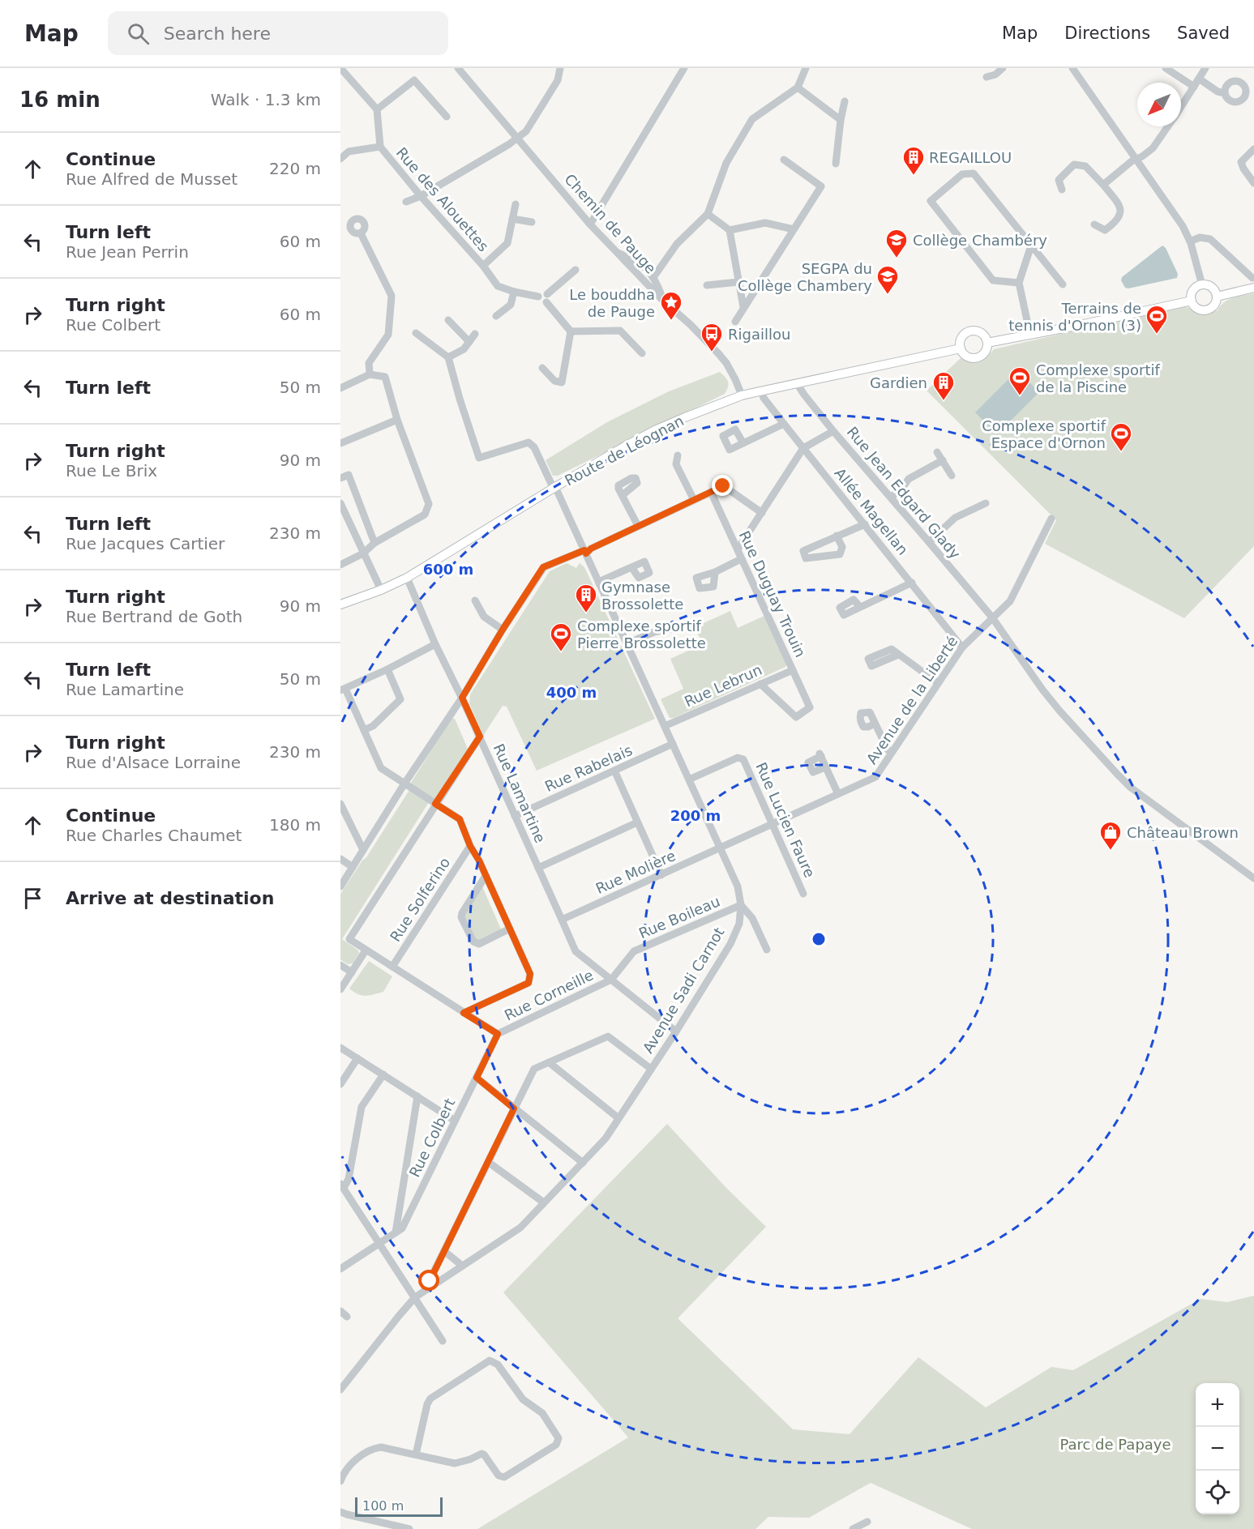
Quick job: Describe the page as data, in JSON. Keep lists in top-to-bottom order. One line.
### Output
{"streets":{"main road":["Route de Léognan"],"street":["Rue des Alouettes","Chemin de Pauge","Rue Jean Edgard Glady","Allée Magellan","Rue Duguay Trouin","Rue Lebrun","Avenue de la Liberté","Rue Rabelais","Rue Lamartine","Rue Lucien Faure","Rue Molière","Rue Solferino","Rue Boileau","Avenue Sadi Carnot","Rue Corneille","Rue Colbert"]},"crossings":[["Chemin de Pauge","Route de Léognan"],["Route de Léognan","Rue Jean Edgard Glady"],["Route de Léognan","Allée Magellan"],["Route de Léognan","Rue Lamartine"],["Route de Léognan","Avenue Sadi Carnot"],["Rue Jean Edgard Glady","Avenue de la Liberté"],["Allée Magellan","Avenue de la Liberté"],["Rue Duguay Trouin","Rue Lebrun"],["Rue Lebrun","Avenue Sadi Carnot"],["Avenue de la Liberté","Rue Molière"],["Rue Rabelais","Rue Lamartine"],["Rue Rabelais","Avenue Sadi Carnot"],["Rue Lamartine","Rue Molière"],["Rue Lamartine","Rue Boileau"],["Rue Lamartine","Avenue Sadi Carnot"],["Rue Lamartine","Rue Corneille"],["Rue Lucien Faure","Rue Molière"],["Rue Lucien Faure","Avenue Sadi Carnot"],["Rue Molière","Avenue Sadi Carnot"],["Rue Boileau","Avenue Sadi Carnot"],["Rue Boileau","Rue Corneille"],["Rue Corneille","Rue Colbert"]],"parks":["Parc de Papaye"],"places":{"building":["REGAILLOU","Gardien","Gymnase Brossolette"],"school or university":["Collège Chambéry","SEGPA du Collège Chambery"],"place":["Le bouddha de Pauge"],"sports":["Terrains de tennis d'Ornon (3)","Complexe sportif de la Piscine","Complexe sportif Espace d'Ornon","Complexe sportif Pierre Brossolette"],"bus stop":["Rigaillou"],"shop":["Château Brown"]},"scale_bar":"100 m","north":"bottom left","page":{"header":"Map","search":"Search here","nav":["Map","Directions","Saved"],"heading":["16 min","Walk · 1.3 km"],"list":[["Continue","Rue Alfred de Musset","220 m"],["Turn left","Rue Jean Perrin","60 m"],["Turn right","Rue Colbert","60 m"],["Turn left","50 m"],["Turn right","Rue Le Brix","90 m"],["Turn left","Rue Jacques Cartier","230 m"],["Turn right","Rue Bertrand de Goth","90 m"],["Turn left","Rue Lamartine","50 m"],["Turn right","Rue d'Alsace Lorraine","230 m"],["Continue","Rue Charles Chaumet","180 m"],"Arrive at destination"],"map_buttons":["+","−"],"scale":"100 m"},"rings":["600 m","400 m","200 m"]}
